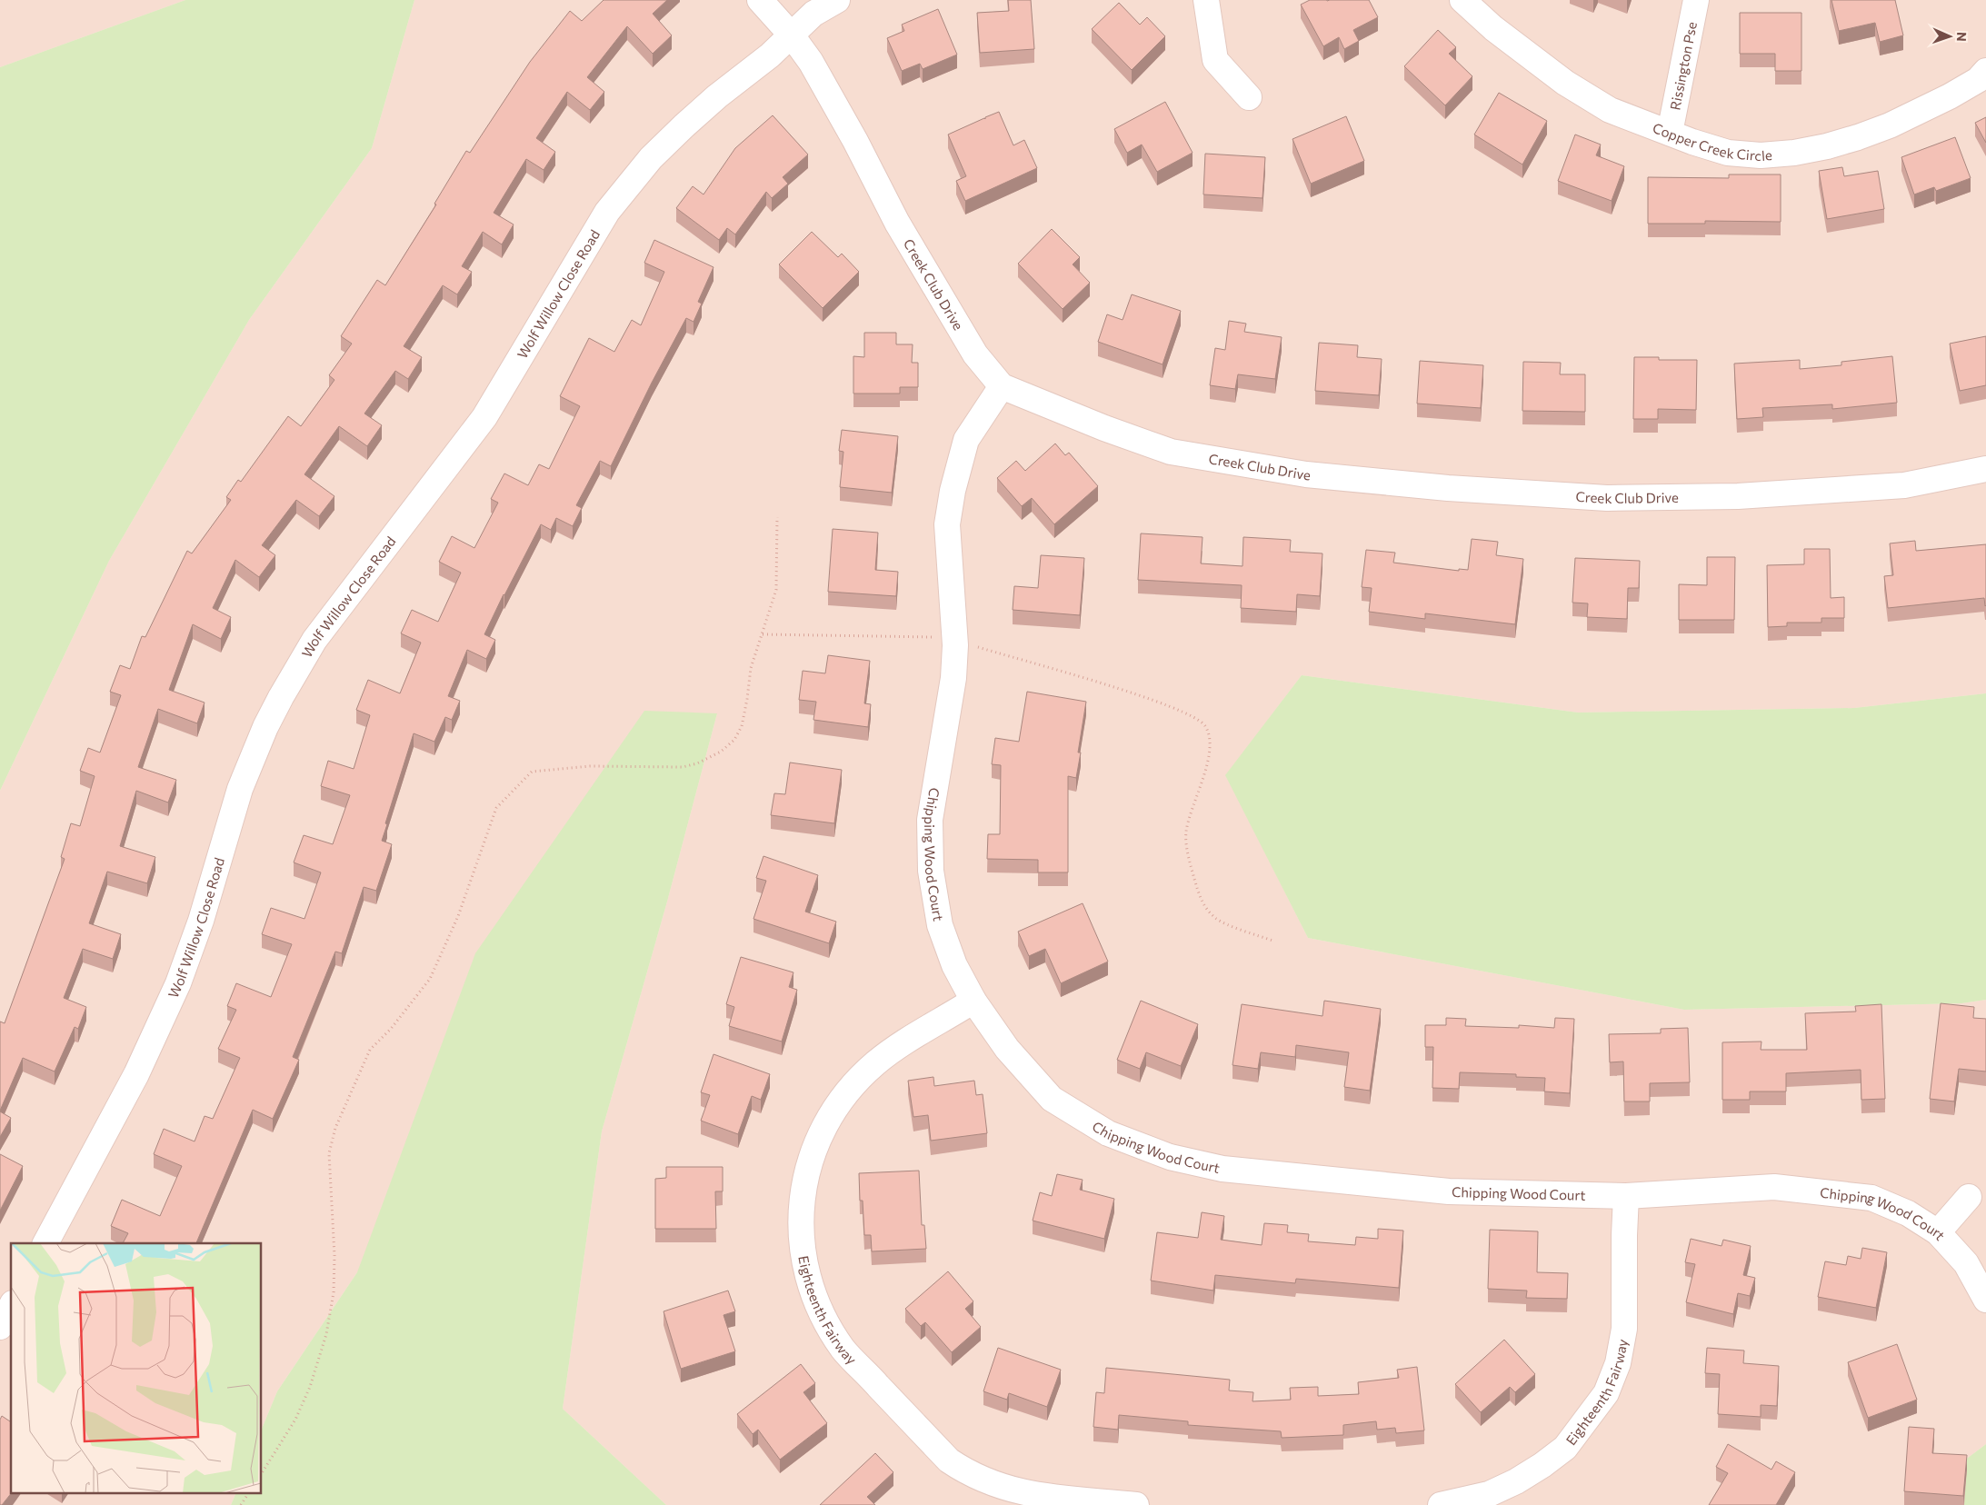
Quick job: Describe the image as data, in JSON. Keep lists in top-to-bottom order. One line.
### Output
{"streets":{"street":["Rissington Pse","Copper Creek Circle","Creek Club Drive","Wolf Willow Close Road","Chipping Wood Court","Eighteenth Fairway"]},"crossings":[["Rissington Pse","Copper Creek Circle"],["Creek Club Drive","Wolf Willow Close Road"],["Creek Club Drive","Chipping Wood Court"],["Chipping Wood Court","Eighteenth Fairway"]],"north":"right"}
